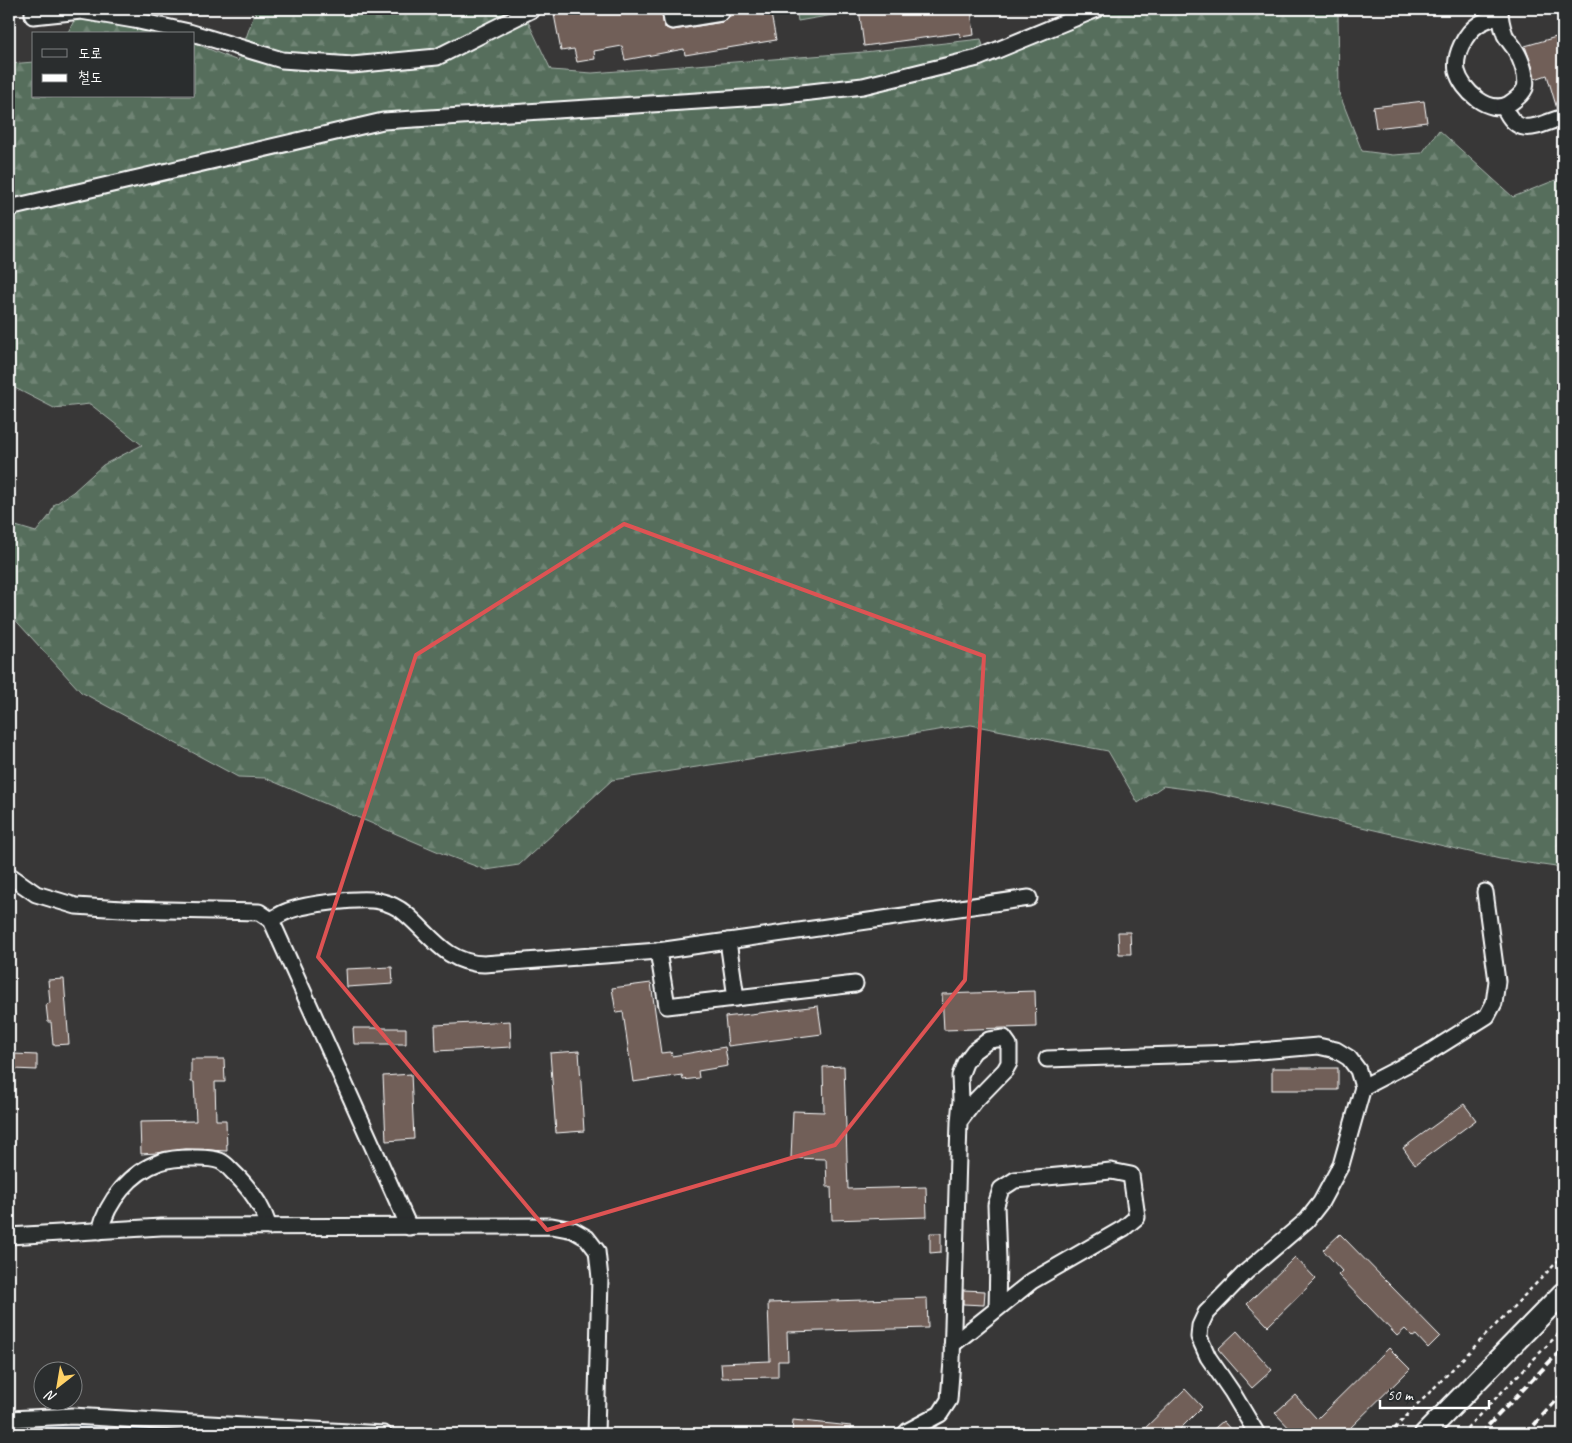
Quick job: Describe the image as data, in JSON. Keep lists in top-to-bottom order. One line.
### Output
{"legend":["도로","철도"],"scale_bar":"50 m","north":"bottom left"}
